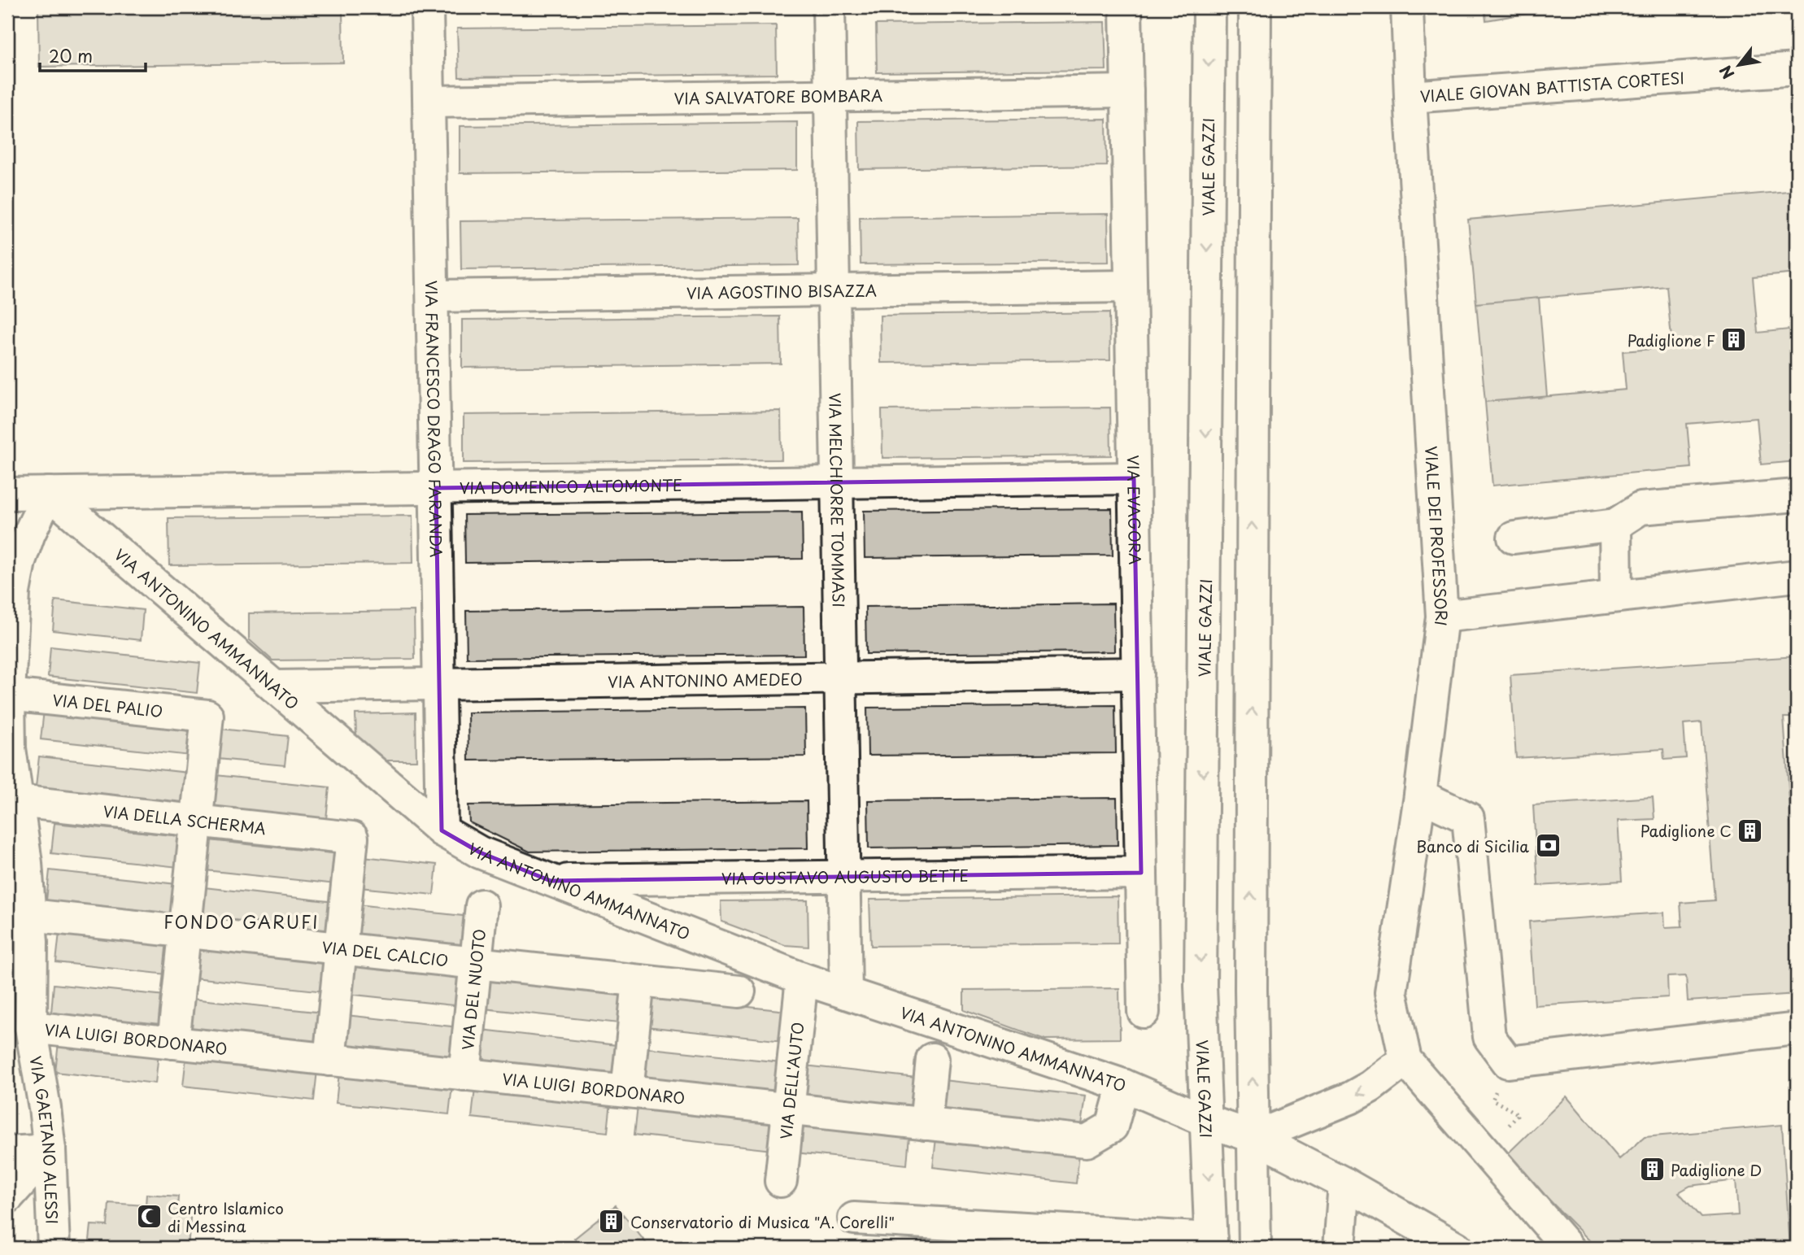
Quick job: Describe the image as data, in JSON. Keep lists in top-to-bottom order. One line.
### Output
{"streets":{"street":["VIALE GIOVAN BATTISTA CORTESI","VIA SALVATORE BOMBARA","VIALE GAZZI","VIA AGOSTINO BISAZZA","VIA FRANCESCO DRAGO FARANDA","VIA DOMENICO ALTOMONTE","VIA MELCHIORRE TOMMASI","VIA EVAGORA","VIALE DEI PROFESSORI","VIA ANTONINO AMMANNATO","VIA ANTONINO AMEDEO","VIA DEL PALIO","VIA DELLA SCHERMA","VIA GUSTAVO AUGUSTO BETTE","VIA DEL CALCIO","VIA DEL NUOTO","VIA LUIGI BORDONARO","VIA DELL'AUTO","VIA GAETANO ALESSI"]},"crossings":[["VIALE GIOVAN BATTISTA CORTESI","VIALE DEI PROFESSORI"],["VIA SALVATORE BOMBARA","VIA FRANCESCO DRAGO FARANDA"],["VIA SALVATORE BOMBARA","VIA MELCHIORRE TOMMASI"],["VIA SALVATORE BOMBARA","VIA EVAGORA"],["VIALE GAZZI","VIA ANTONINO AMMANNATO"],["VIA AGOSTINO BISAZZA","VIA FRANCESCO DRAGO FARANDA"],["VIA AGOSTINO BISAZZA","VIA MELCHIORRE TOMMASI"],["VIA AGOSTINO BISAZZA","VIA EVAGORA"],["VIA FRANCESCO DRAGO FARANDA","VIA DOMENICO ALTOMONTE"],["VIA FRANCESCO DRAGO FARANDA","VIA ANTONINO AMMANNATO"],["VIA FRANCESCO DRAGO FARANDA","VIA ANTONINO AMEDEO"],["VIA DOMENICO ALTOMONTE","VIA MELCHIORRE TOMMASI"],["VIA DOMENICO ALTOMONTE","VIA EVAGORA"],["VIA DOMENICO ALTOMONTE","VIA ANTONINO AMMANNATO"],["VIA DOMENICO ALTOMONTE","VIA GAETANO ALESSI"],["VIA MELCHIORRE TOMMASI","VIA ANTONINO AMMANNATO"],["VIA MELCHIORRE TOMMASI","VIA ANTONINO AMEDEO"],["VIA MELCHIORRE TOMMASI","VIA GUSTAVO AUGUSTO BETTE"],["VIA EVAGORA","VIA ANTONINO AMEDEO"],["VIA EVAGORA","VIA GUSTAVO AUGUSTO BETTE"],["VIA ANTONINO AMMANNATO","VIA ANTONINO AMEDEO"],["VIA ANTONINO AMMANNATO","VIA GUSTAVO AUGUSTO BETTE"],["VIA ANTONINO AMMANNATO","VIA LUIGI BORDONARO"],["VIA ANTONINO AMMANNATO","VIA DELL'AUTO"],["VIA ANTONINO AMMANNATO","VIA GAETANO ALESSI"],["VIA DEL PALIO","VIA DELLA SCHERMA"],["VIA DEL PALIO","VIA GAETANO ALESSI"],["VIA DELLA SCHERMA","VIA DEL CALCIO"],["VIA DELLA SCHERMA","VIA GAETANO ALESSI"],["VIA DEL CALCIO","VIA DEL NUOTO"],["VIA DEL CALCIO","VIA GAETANO ALESSI"],["VIA DEL NUOTO","VIA LUIGI BORDONARO"],["VIA LUIGI BORDONARO","VIA DELL'AUTO"],["VIA LUIGI BORDONARO","VIA GAETANO ALESSI"]],"districts":["FONDO GARUFI"],"places":{"building":["Padiglione F","Padiglione C","Padiglione D","Conservatorio di Musica \"A. Corelli\""],"bank":["Banco di Sicilia"],"mosque":["Centro Islamico di Messina"]},"scale_bar":"20 m","north":"bottom left"}
